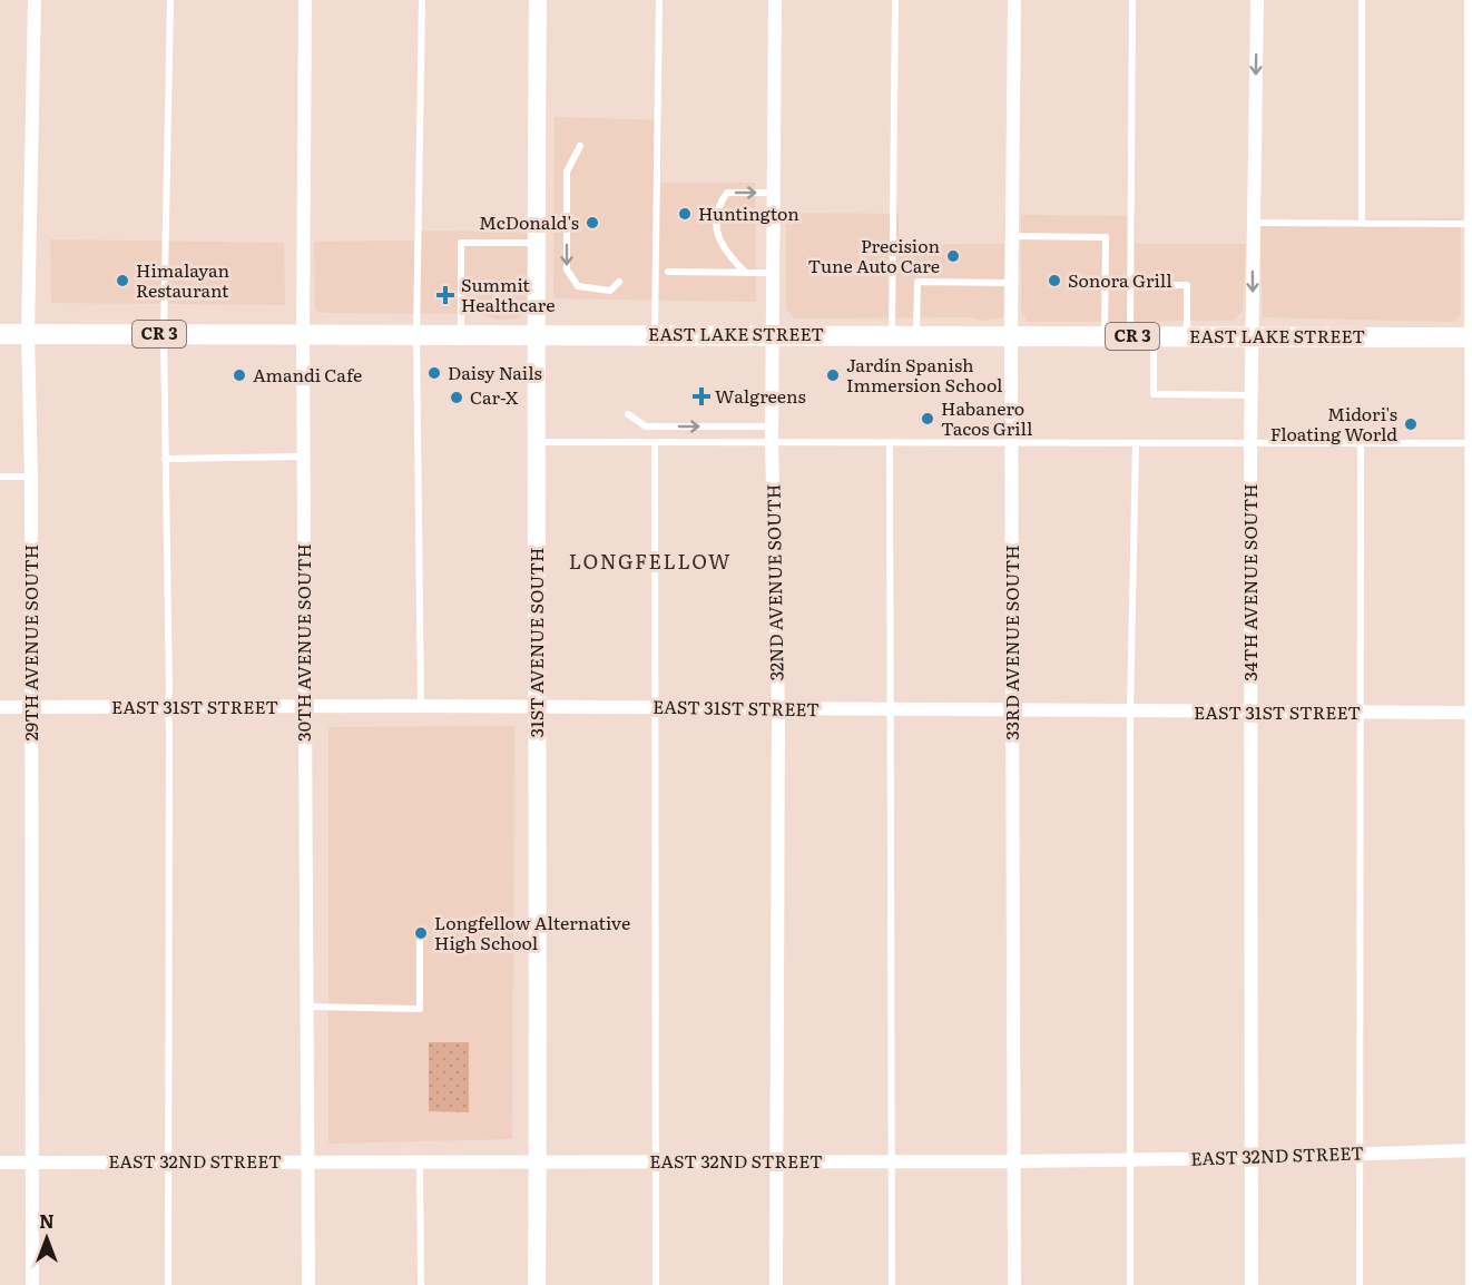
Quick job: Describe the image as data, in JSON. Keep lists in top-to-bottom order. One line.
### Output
{"streets":{"main road":["CR 3","EAST LAKE STREET"],"street":["32ND AVENUE SOUTH","34TH AVENUE SOUTH","29TH AVENUE SOUTH","30TH AVENUE SOUTH","31ST AVENUE SOUTH","33RD AVENUE SOUTH","EAST 31ST STREET","EAST 32ND STREET"]},"crossings":[["EAST LAKE STREET","32ND AVENUE SOUTH"],["EAST LAKE STREET","34TH AVENUE SOUTH"],["EAST LAKE STREET","29TH AVENUE SOUTH"],["EAST LAKE STREET","30TH AVENUE SOUTH"],["EAST LAKE STREET","31ST AVENUE SOUTH"],["EAST LAKE STREET","33RD AVENUE SOUTH"],["32ND AVENUE SOUTH","EAST 31ST STREET"],["32ND AVENUE SOUTH","EAST 32ND STREET"],["34TH AVENUE SOUTH","EAST 31ST STREET"],["34TH AVENUE SOUTH","EAST 32ND STREET"],["29TH AVENUE SOUTH","EAST 31ST STREET"],["29TH AVENUE SOUTH","EAST 32ND STREET"],["30TH AVENUE SOUTH","EAST 31ST STREET"],["30TH AVENUE SOUTH","EAST 32ND STREET"],["31ST AVENUE SOUTH","EAST 31ST STREET"],["31ST AVENUE SOUTH","EAST 32ND STREET"],["33RD AVENUE SOUTH","EAST 31ST STREET"],["33RD AVENUE SOUTH","EAST 32ND STREET"]],"districts":["LONGFELLOW"],"places":{"other":["Huntington","McDonald's","Precision Tune Auto Care","Himalayan Restaurant","Sonora Grill","Daisy Nails","Amandi Cafe","Jardín Spanish Immersion School","Car-X","Habanero Tacos Grill","Midori's Floating World","Longfellow Alternative High School"],"health":["Summit Healthcare","Walgreens"]},"north":"top"}
